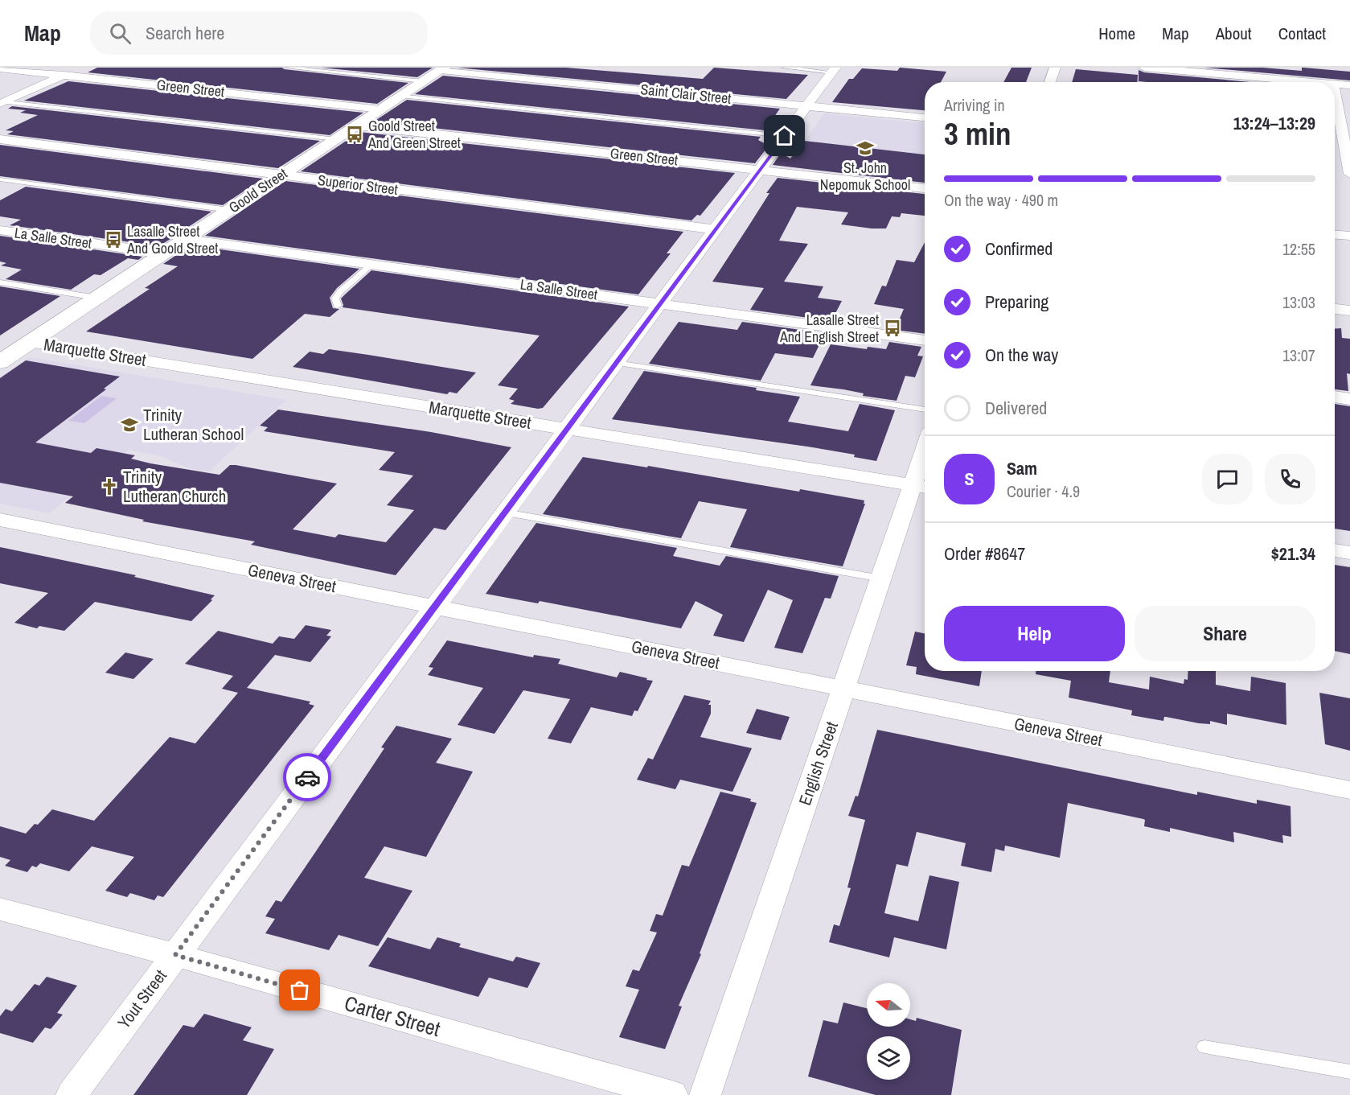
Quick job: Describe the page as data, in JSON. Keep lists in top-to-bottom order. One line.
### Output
{"streets":{"street":["Green Street","Saint Clair Street","Superior Street","Goold Street","La Salle Street","Marquette Street","Geneva Street","English Street","Yout Street","Carter Street"]},"crossings":[["Green Street","Goold Street"],["Green Street","Yout Street"],["Saint Clair Street","Goold Street"],["Saint Clair Street","Yout Street"],["Superior Street","Goold Street"],["Superior Street","Yout Street"],["Goold Street","La Salle Street"],["Goold Street","Marquette Street"],["La Salle Street","Yout Street"],["Marquette Street","English Street"],["Marquette Street","Yout Street"],["Geneva Street","English Street"],["Geneva Street","Yout Street"],["Yout Street","Carter Street"]],"places":{"bus stop":["Goold Street And Green Street","Lasalle Street And Goold Street","Lasalle Street And English Street"],"school or university":["St. John Nepomuk School","Trinity Lutheran School"],"church":["Trinity Lutheran Church"]},"north":"left","page":{"header":"Map","search":"Search here","nav":["Home","Map","About","Contact"],"heading":["3 min","Arriving in","13:24–13:29"],"panel":["Sam","Courier · 4.9","Order #8647","$21.34"],"bar":"On the way · 490 m","list":[["Confirmed","12:55"],["Preparing","13:03"],["On the way","13:07"],"Delivered"],"round":"S","buttons":["Help","Share"]}}
